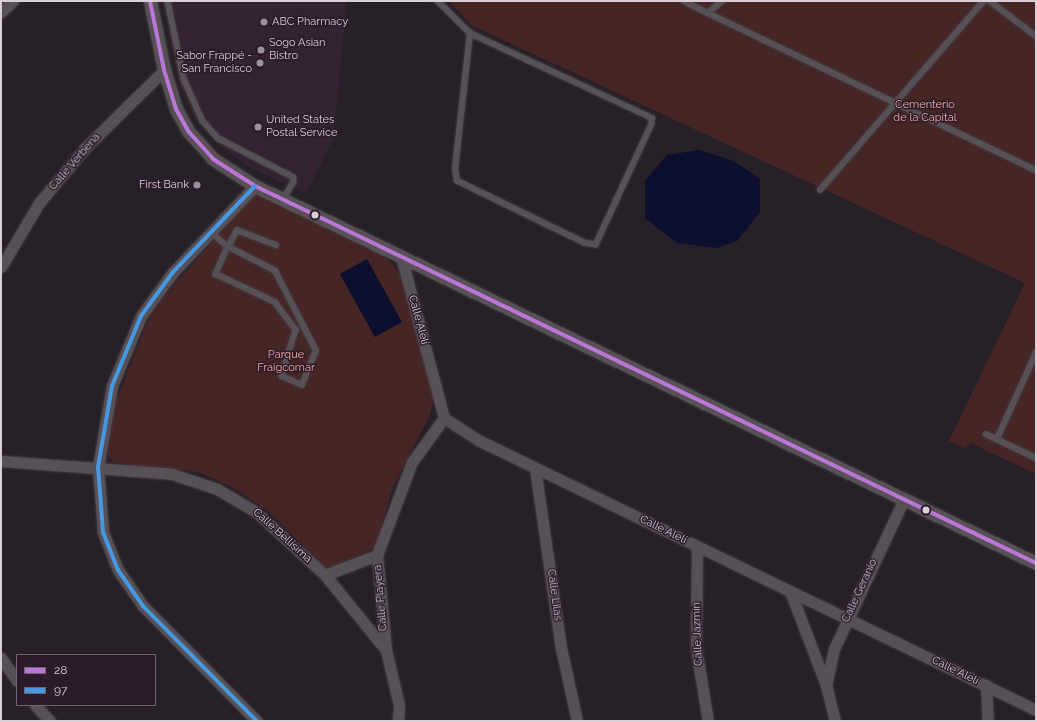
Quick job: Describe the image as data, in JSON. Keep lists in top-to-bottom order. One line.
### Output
{"streets":{"street":["Calle Verbena","Calle Alelí","Calle Bellísima","Calle Geranio","Calle Lilas","Calle Playera","Calle Jazmín"]},"crossings":[["Calle Alelí","Calle Geranio"],["Calle Alelí","Calle Lilas"],["Calle Alelí","Calle Playera"],["Calle Alelí","Calle Jazmín"],["Calle Bellísima","Calle Playera"]],"parks":["Cementerio de la Capital","Parque Fraigcomar"],"places":["ABC Pharmacy","Sogo Asian Bistro","Sabor Frappé - San Francisco","United States Postal Service","First Bank"],"lines":["transit line 28","transit line 97"],"legend":["28","97"]}
